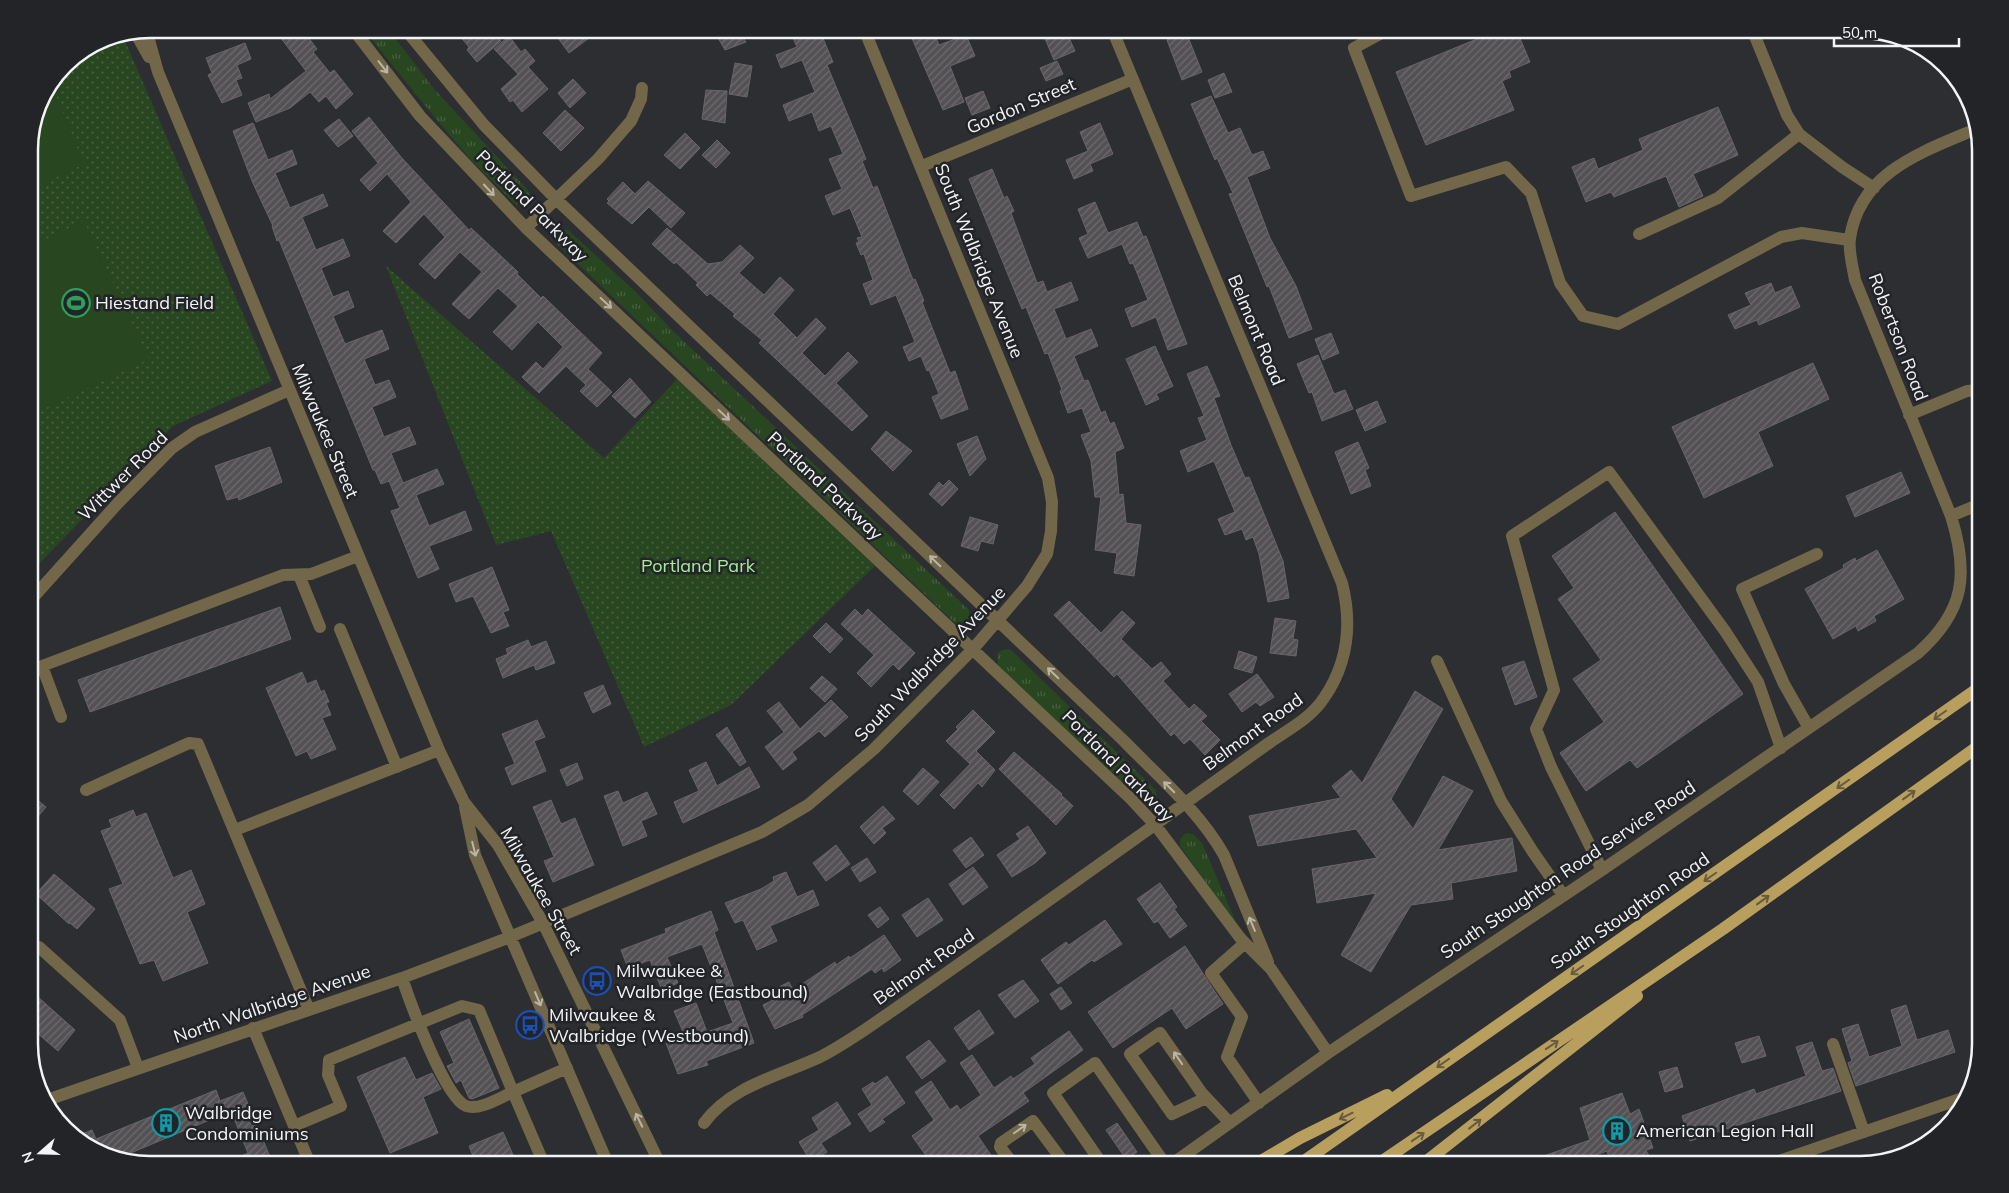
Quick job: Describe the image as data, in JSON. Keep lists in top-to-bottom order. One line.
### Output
{"streets":{"main road":["South Stoughton Road"],"street":["Gordon Street","Portland Parkway","South Walbridge Avenue","Belmont Road","Robertson Road","Milwaukee Street","Wittwer Road","South Stoughton Road Service Road","North Walbridge Avenue"]},"crossings":[["Gordon Street","South Walbridge Avenue"],["Gordon Street","Belmont Road"],["Portland Parkway","South Walbridge Avenue"],["Portland Parkway","Belmont Road"],["Portland Parkway","South Stoughton Road Service Road"],["South Walbridge Avenue","Milwaukee Street"],["South Walbridge Avenue","North Walbridge Avenue"],["Robertson Road","South Stoughton Road Service Road"],["Milwaukee Street","Wittwer Road"],["Milwaukee Street","North Walbridge Avenue"]],"parks":["Portland Park"],"places":{"sports":["Hiestand Field"],"bus stop":["Milwaukee & Walbridge (Eastbound)","Milwaukee & Walbridge (Westbound)"],"building":["Walbridge Condominiums","American Legion Hall"]},"scale_bar":"50 m","north":"left"}
